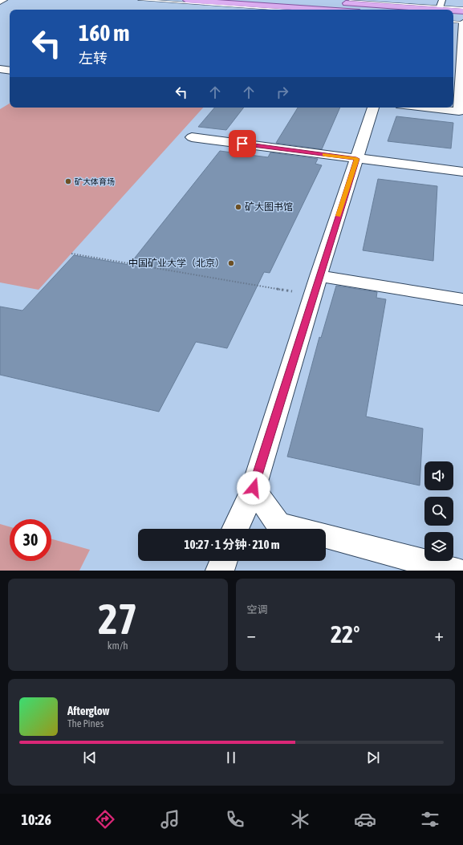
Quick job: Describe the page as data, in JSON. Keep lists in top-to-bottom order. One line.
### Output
{"places":["矿大体育场","矿大图书馆","中国矿业大学（北京）"],"page":{"turn":["160 m","左转"],"limit":"30","trip":"10:27 · 1 分钟 · 210 m","tile":[["27","km/h"],"空调"],"heat":["−","22°","+"],"song":["Afterglow","The Pines"],"tabs":"10:26"}}
